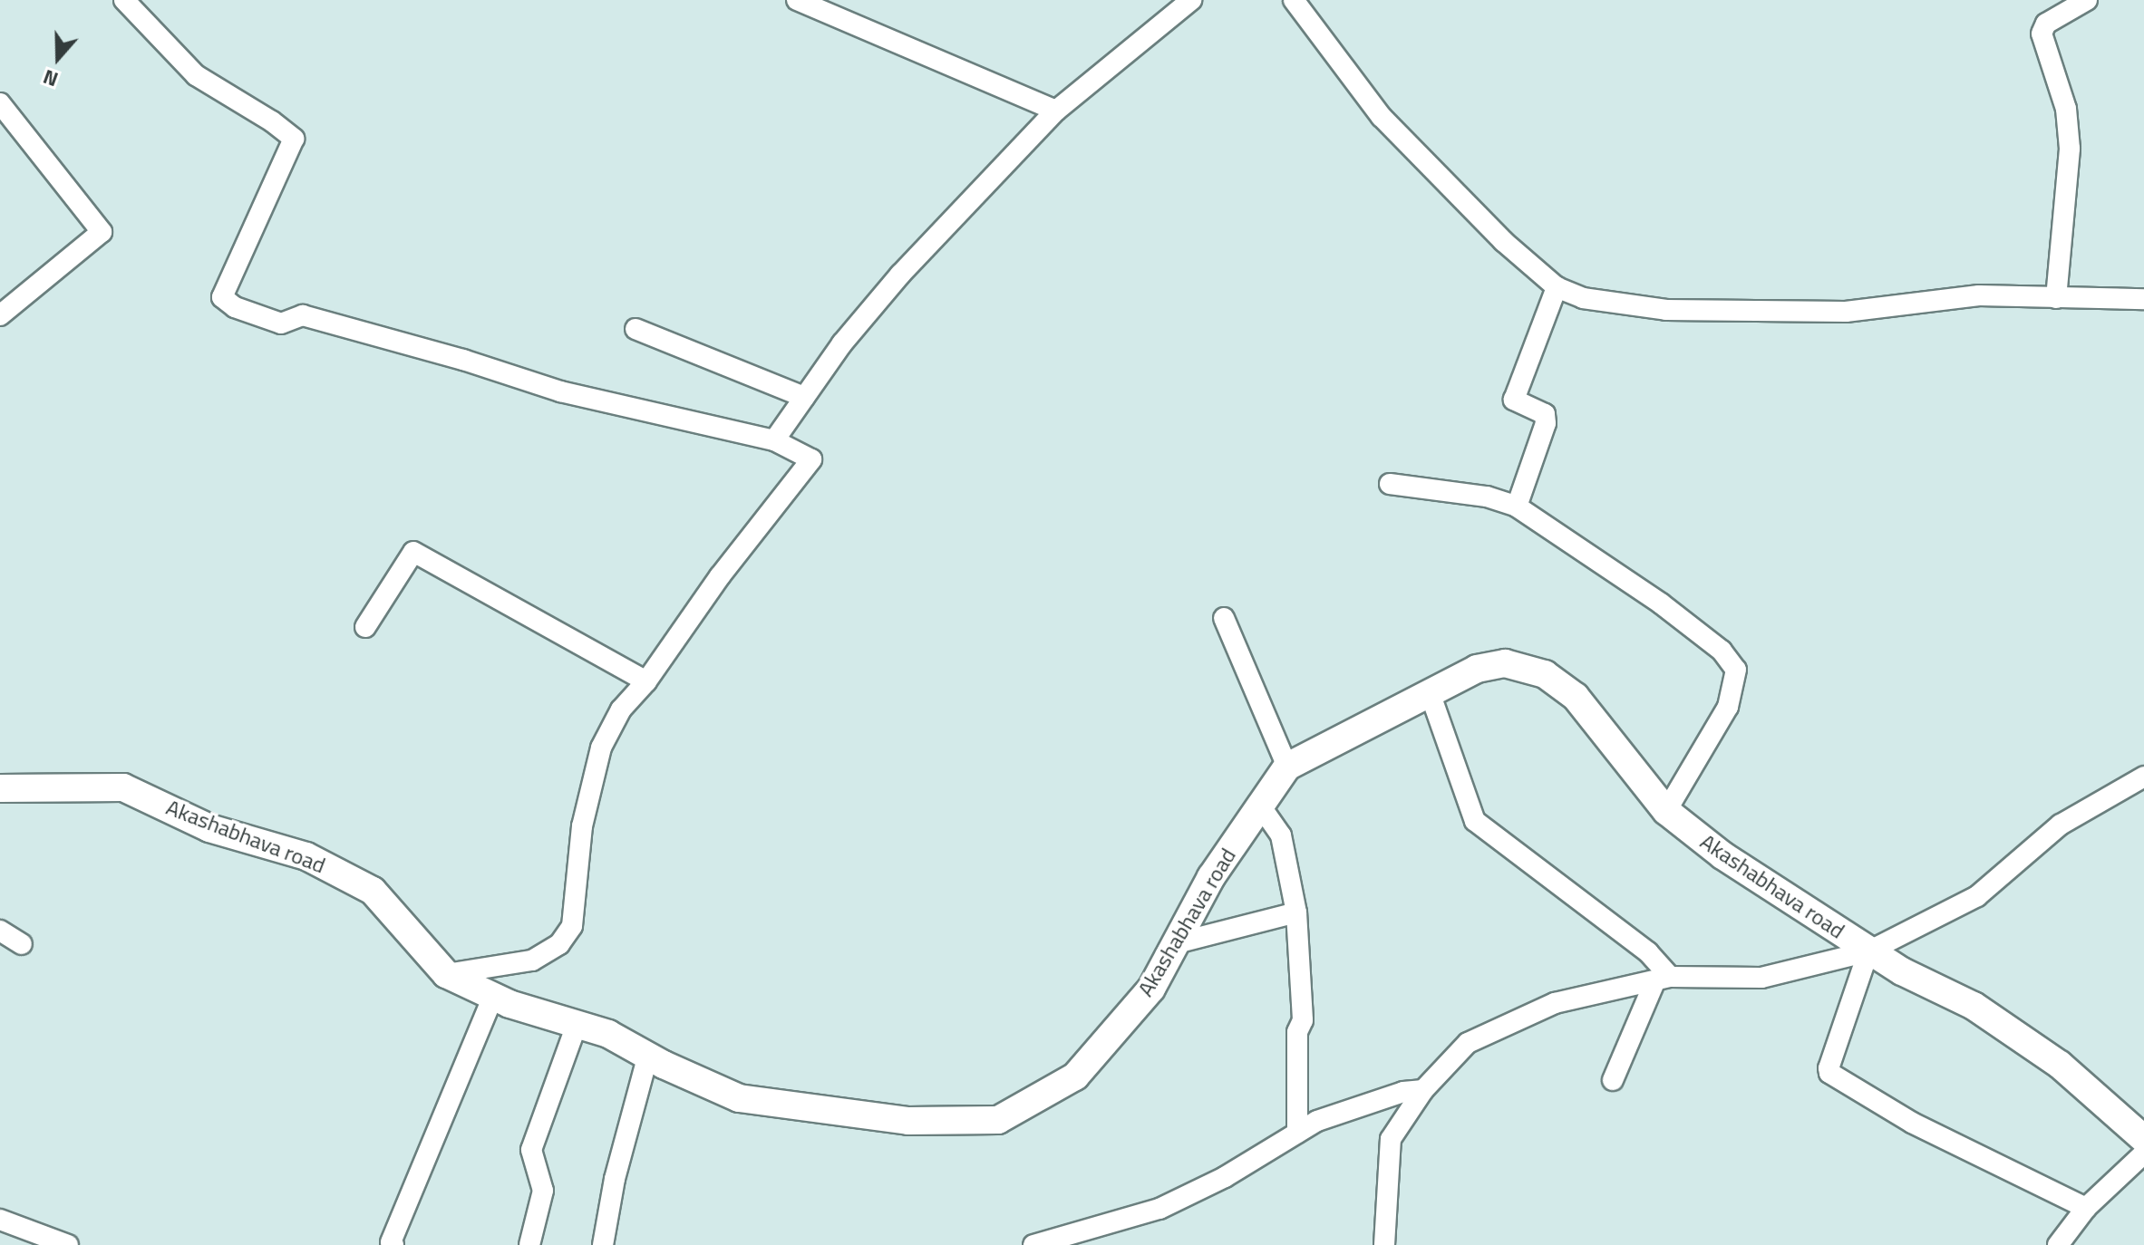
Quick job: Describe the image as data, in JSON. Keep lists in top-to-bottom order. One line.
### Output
{"streets":{"street":["Akashabhava road"]},"north":"bottom"}
